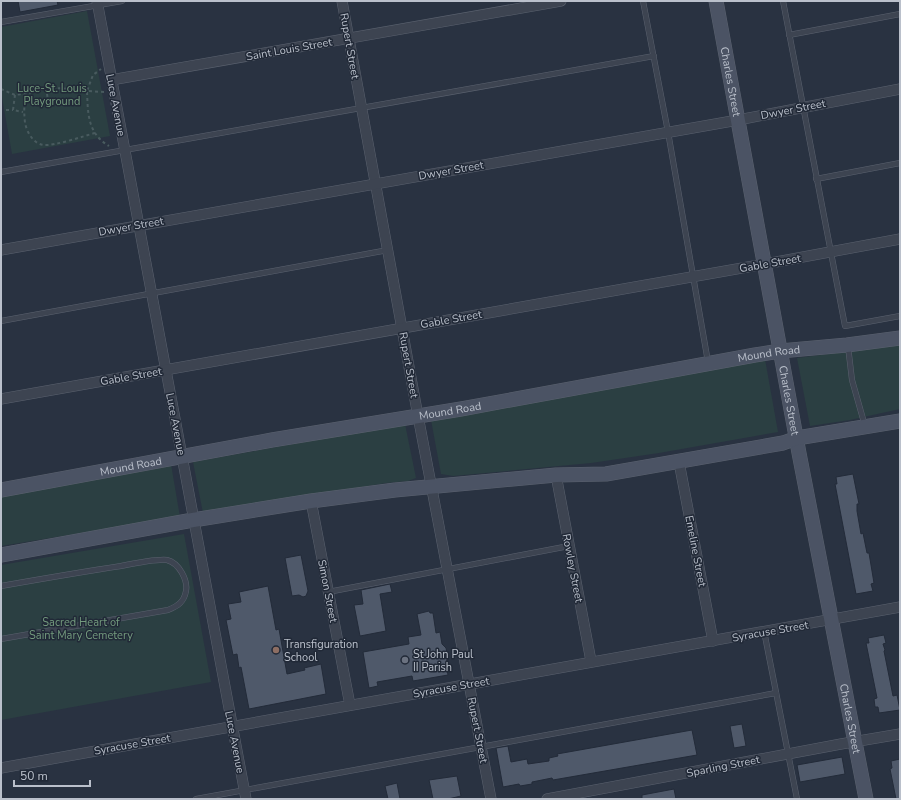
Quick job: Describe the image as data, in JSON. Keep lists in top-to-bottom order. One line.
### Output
{"streets":{"main road":["Charles Street","Mound Road"],"street":["Rupert Street","Saint Louis Street","Luce Avenue","Dwyer Street","Gable Street","Emeline Street","Rowley Street","Simon Street","Syracuse Street","Sparling Street"]},"crossings":[["Rupert Street","Saint Louis Street"],["Rupert Street","Dwyer Street"],["Rupert Street","Gable Street"],["Rupert Street","Mound Road"],["Rupert Street","Syracuse Street"],["Saint Louis Street","Luce Avenue"],["Charles Street","Dwyer Street"],["Charles Street","Gable Street"],["Charles Street","Mound Road"],["Charles Street","Syracuse Street"],["Charles Street","Sparling Street"],["Luce Avenue","Dwyer Street"],["Luce Avenue","Gable Street"],["Luce Avenue","Mound Road"],["Luce Avenue","Syracuse Street"],["Emeline Street","Syracuse Street"],["Rowley Street","Syracuse Street"],["Simon Street","Syracuse Street"]],"parks":["Luce-St. Louis Playground","Sacred Heart of Saint Mary Cemetery"],"places":["Transfiguration School","St John Paul II Parish"],"scale_bar":"50 m"}
